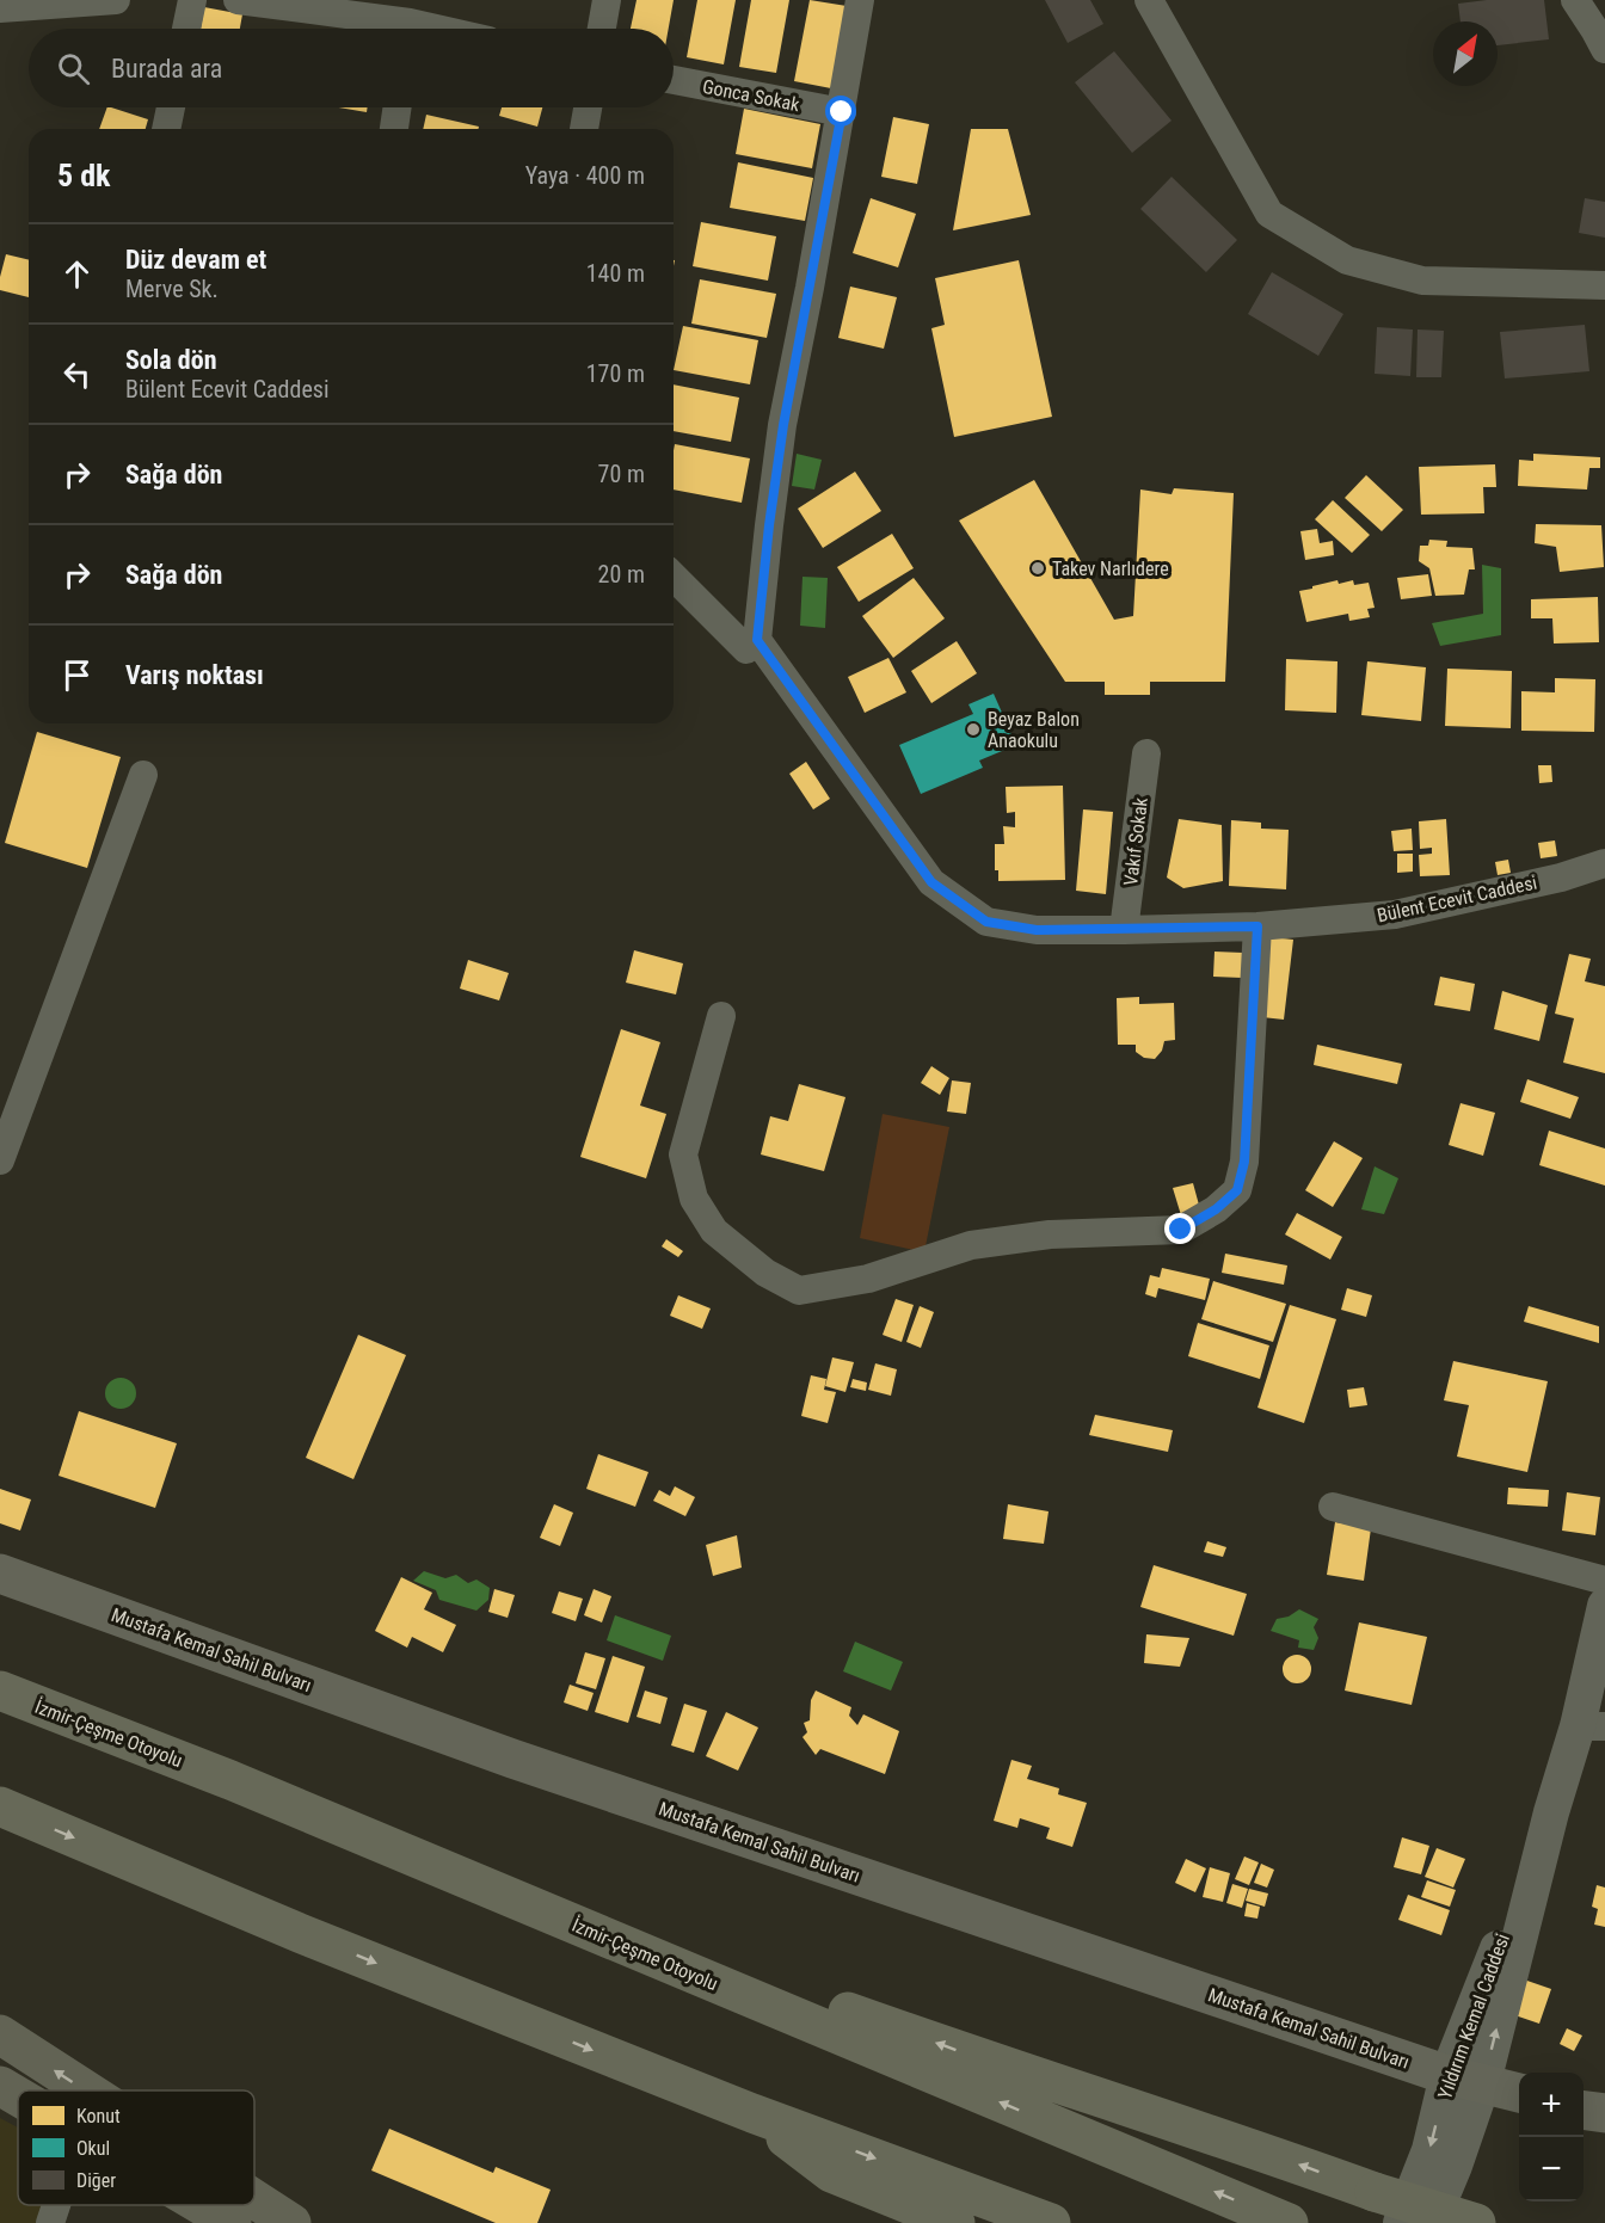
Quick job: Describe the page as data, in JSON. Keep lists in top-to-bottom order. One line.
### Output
{"streets":{"highway":["İzmir-Çeşme Otoyolu"],"main road":["Mustafa Kemal Sahil Bulvarı"],"street":["Gonca Sokak","Vakıf Sokak","Bülent Ecevit Caddesi","Yıldırım Kemal Caddesi"]},"crossings":[["Vakıf Sokak","Bülent Ecevit Caddesi"],["Mustafa Kemal Sahil Bulvarı","Yıldırım Kemal Caddesi"]],"places":["Takev Narlıdere","Beyaz Balon Anaokulu"],"legend":["Konut","Okul","Diğer"],"north":"top right","page":{"search":"Burada ara","heading":["5 dk","Yaya · 400 m"],"list":[["Düz devam et","Merve Sk.","140 m"],["Sola dön","Bülent Ecevit Caddesi","170 m"],["Sağa dön","70 m"],["Sağa dön","20 m"],"Varış noktası"],"map_buttons":["+","−"]}}
